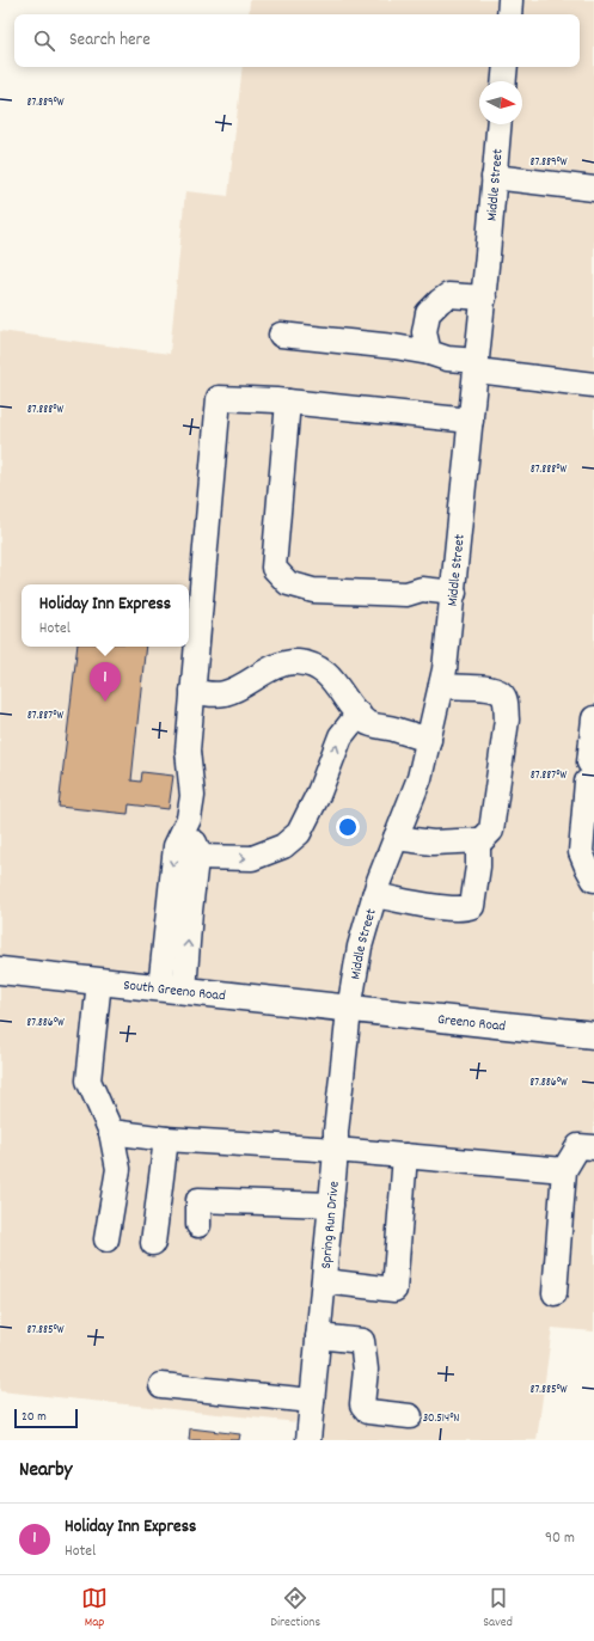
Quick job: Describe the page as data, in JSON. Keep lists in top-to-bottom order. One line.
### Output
{"streets":{"main road":["South Greeno Road","Greeno Road"],"street":["Middle Street","Spring Run Drive"]},"crossings":[["Middle Street","South Greeno Road"],["Middle Street","Greeno Road"],["Middle Street","Spring Run Drive"],["South Greeno Road","Greeno Road"],["South Greeno Road","Spring Run Drive"],["Greeno Road","Spring Run Drive"]],"scale_bar":"20 m","north":"right","page":{"search":"Search here","popup":["Holiday Inn Express","Hotel"],"pins":"1","scale":"20 m","heading":"Nearby","list":[{"mark":"1","name":"Holiday Inn Express","note":"Hotel","value":"90 m"}],"nav":["Map","Directions","Saved"]},"coordinates":["87.889°W","87.888°W","87.887°W","87.886°W","87.885°W","30.514°N"]}
